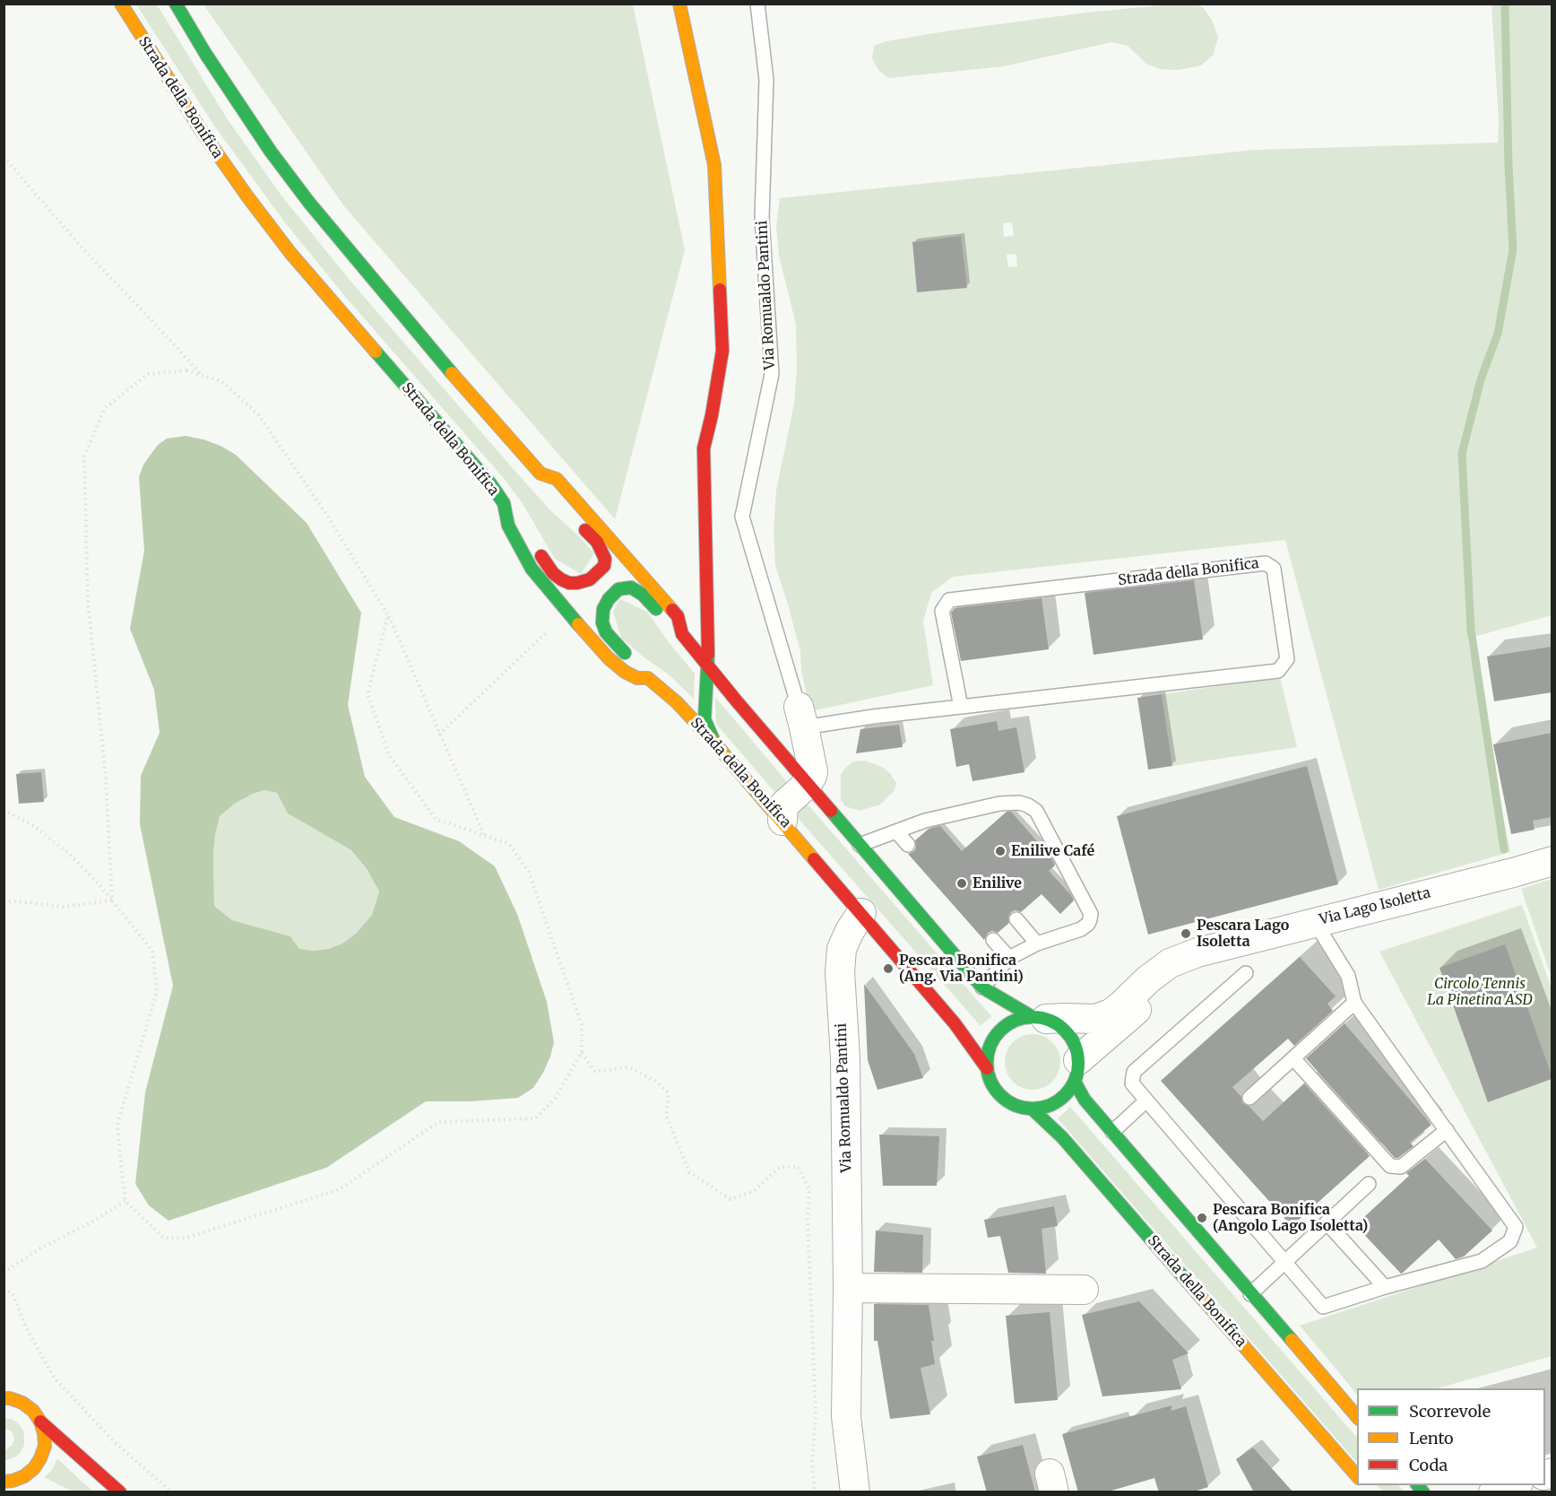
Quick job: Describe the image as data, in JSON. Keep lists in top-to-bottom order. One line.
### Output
{"streets":{"main road":["Strada della Bonifica"],"street":["Via Romualdo Pantini","Via Lago Isoletta"]},"crossings":[["Strada della Bonifica","Via Romualdo Pantini"],["Strada della Bonifica","Via Lago Isoletta"]],"parks":["Circolo Tennis La Pinetina ASD"],"places":["Enilive Café","Enilive","Pescara Lago Isoletta","Pescara Bonifica (Ang. Via Pantini)","Pescara Bonifica (Angolo Lago Isoletta)"],"legend":["Scorrevole","Lento","Coda"]}
